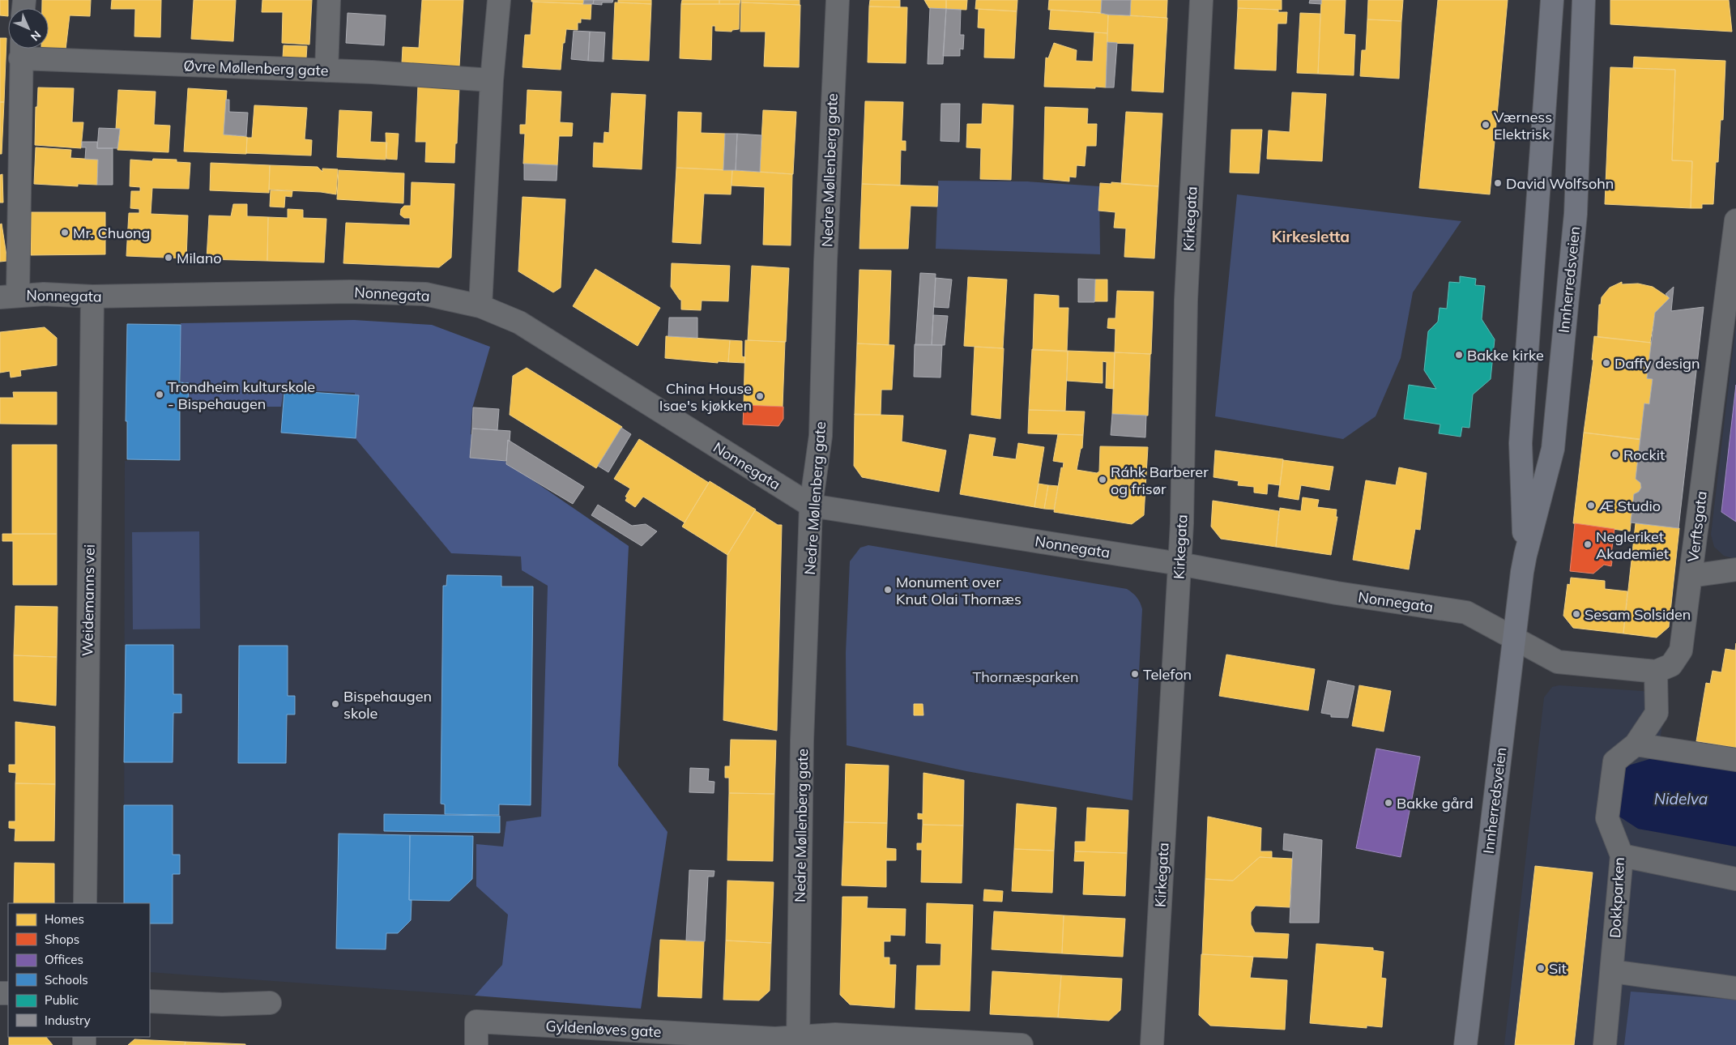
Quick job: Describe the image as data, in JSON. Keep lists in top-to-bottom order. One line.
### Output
{"streets":{"main road":["Innherredsveien"],"street":["Øvre Møllenberg gate","Nedre Møllenberg gate","Kirkegata","Nonnegata","Verftsgata","Weidemanns vei","Dokkparken","Gyldenløves gate"]},"crossings":[["Nedre Møllenberg gate","Nonnegata"],["Nedre Møllenberg gate","Gyldenløves gate"],["Kirkegata","Nonnegata"],["Innherredsveien","Nonnegata"],["Nonnegata","Weidemanns vei"],["Verftsgata","Dokkparken"]],"districts":["Kirkesletta"],"water":["Nidelva"],"parks":["Thornæsparken"],"places":["Værness Elektrisk","David Wolfsohn","Mr. Chuong","Milano","Bakke kirke","Daffy design","Trondheim kulturskole - Bispehaugen","China House Isae's kjøkken","Rockit","Ráhk Barberer og frisør","Æ Studio","Negleriket Akademiet","Monument over Knut Olai Thornæs","Sesam Solsiden","Telefon","Bispehaugen skole","Bakke gård","Sit"],"legend":["Homes","Shops","Offices","Schools","Public","Industry"],"north":"bottom right"}
